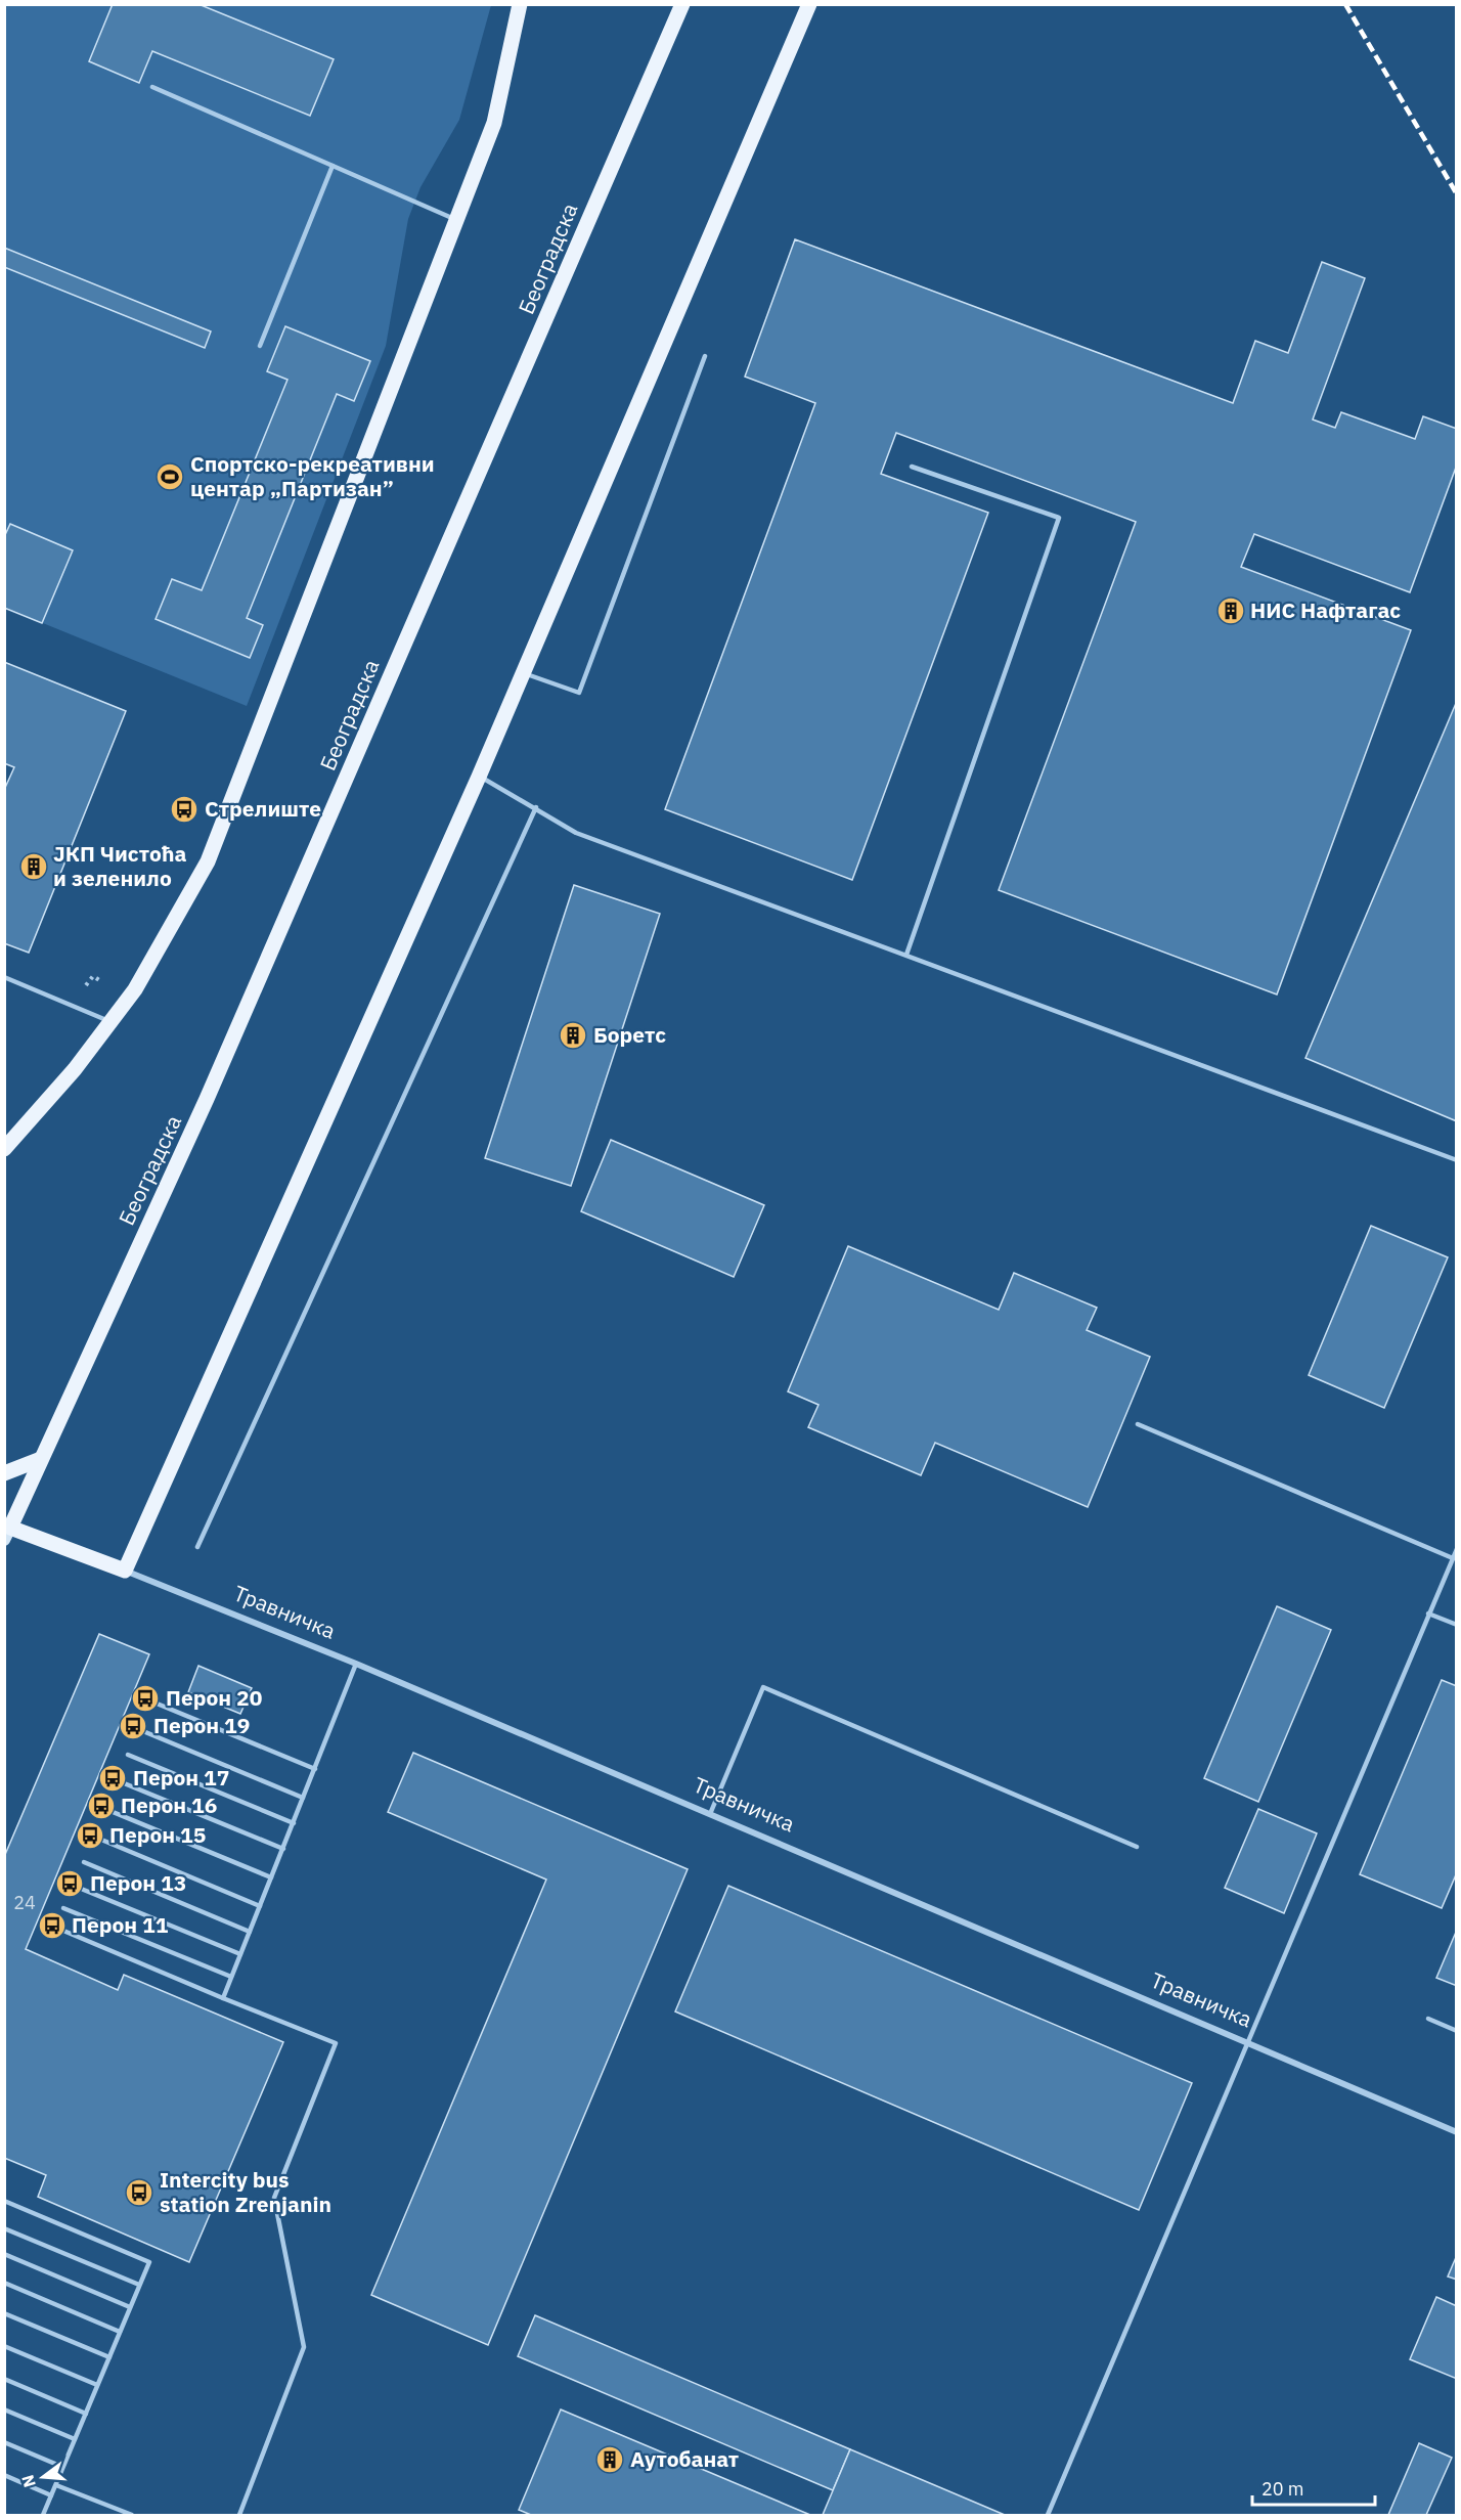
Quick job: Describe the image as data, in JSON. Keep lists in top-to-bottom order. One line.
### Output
{"streets":{"main road":["Београдска","Травничка"]},"crossings":[["Београдска","Травничка"]],"places":{"sports":["Спортско-рекреативни центар „Партизан”"],"building":["НИС Нафтагас","ЈКП Чистоћа и зеленило","Боретс","Аутобанат"],"bus stop":["Стрелиште","Перон 20","Перон 19","Перон 17","Перон 16","Перон 15","Перон 13","Перон 11","Intercity bus station Zrenjanin"]},"house_numbers":["24"],"scale_bar":"20 m","north":"left"}
